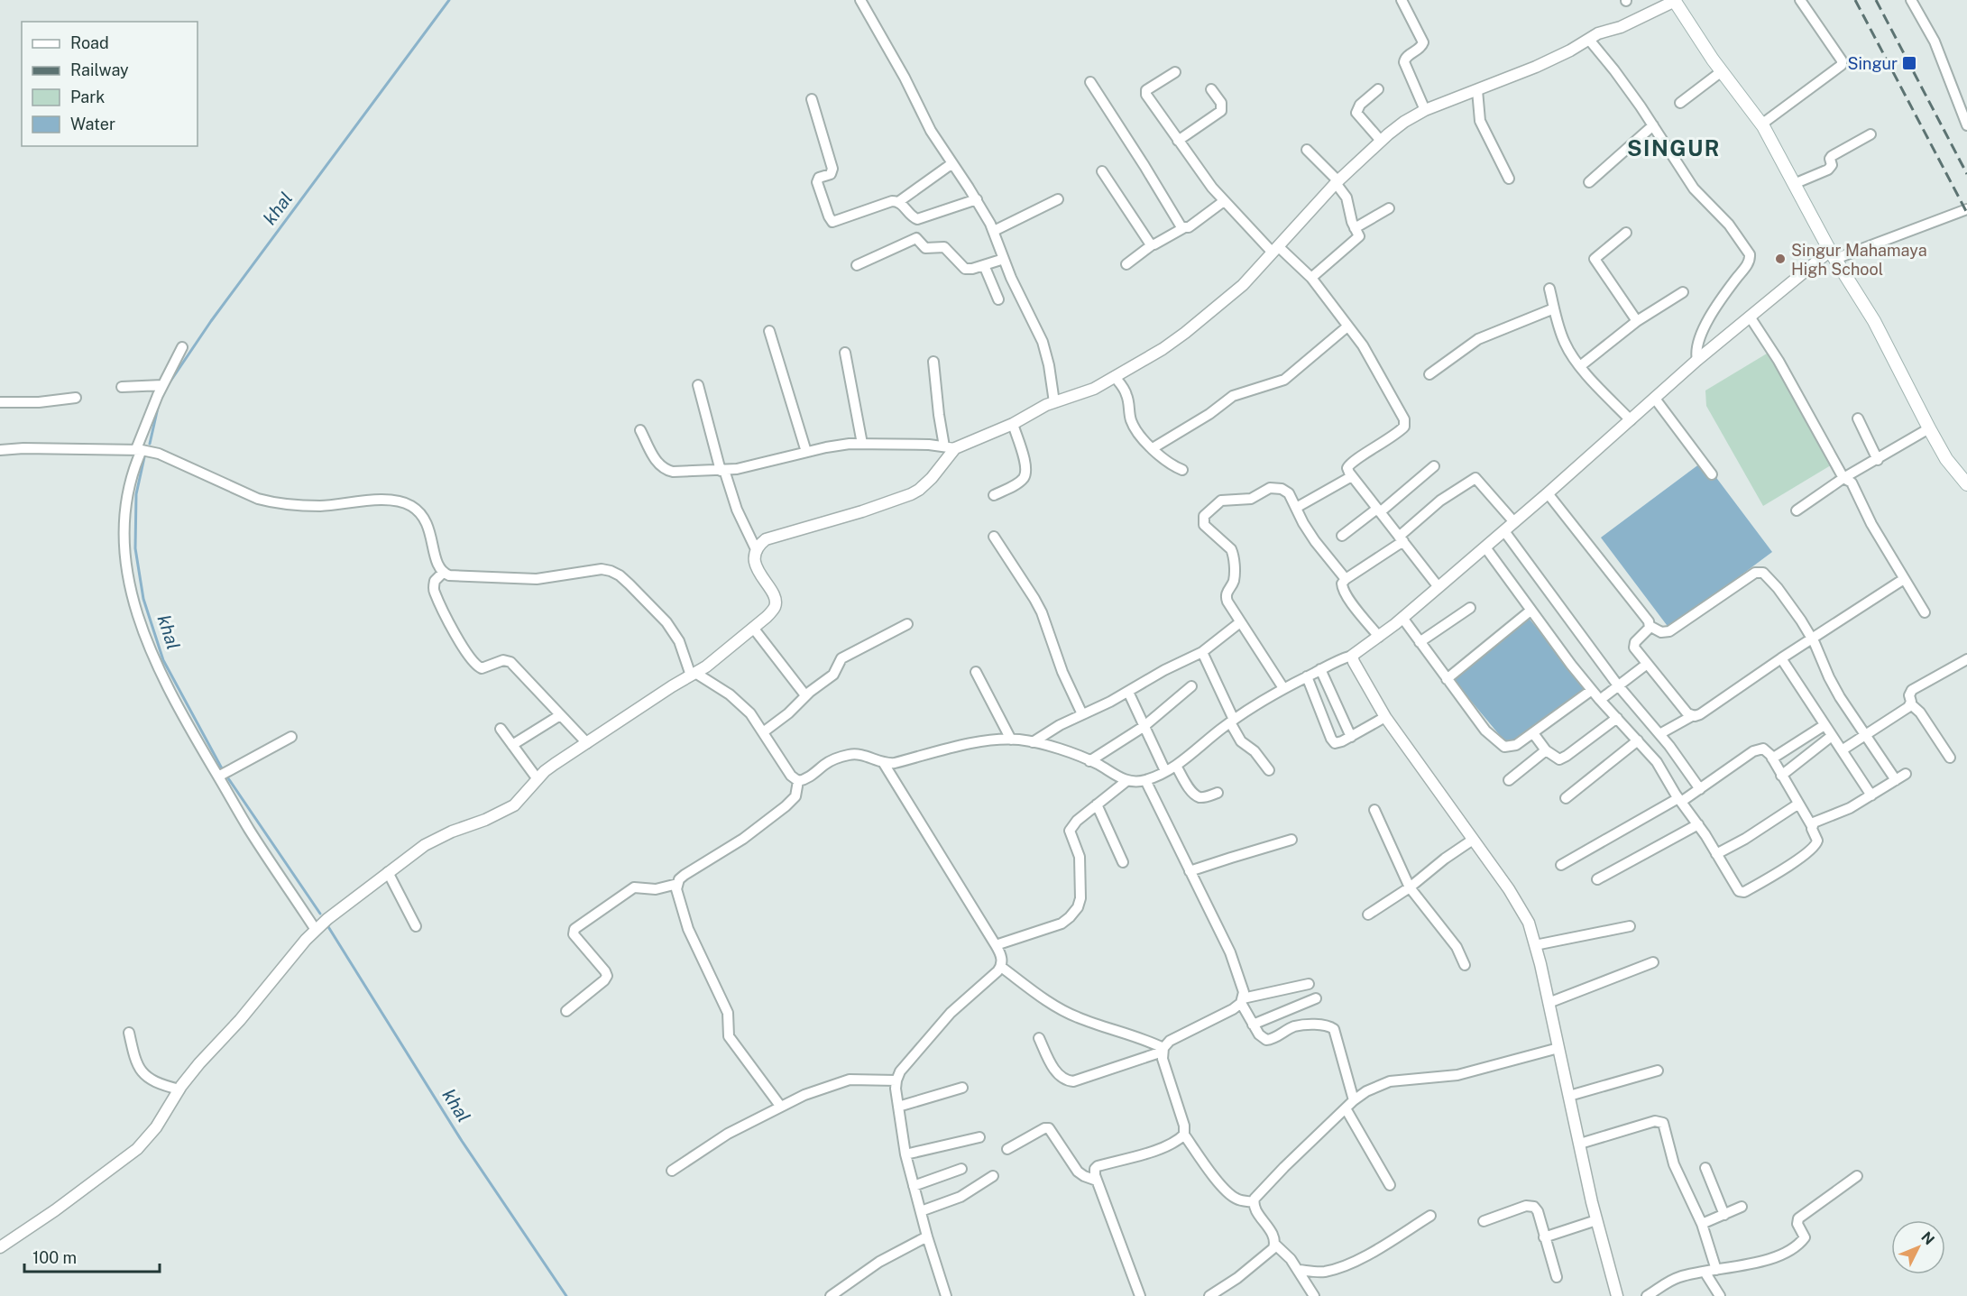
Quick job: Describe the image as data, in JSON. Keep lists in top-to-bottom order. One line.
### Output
{"districts":["SINGUR"],"water":["khal"],"places":{"transit":["Singur"],"other":["Singur Mahamaya High School"]},"legend":["Road","Railway","Park","Water"],"scale_bar":"100 m","north":"top right"}
